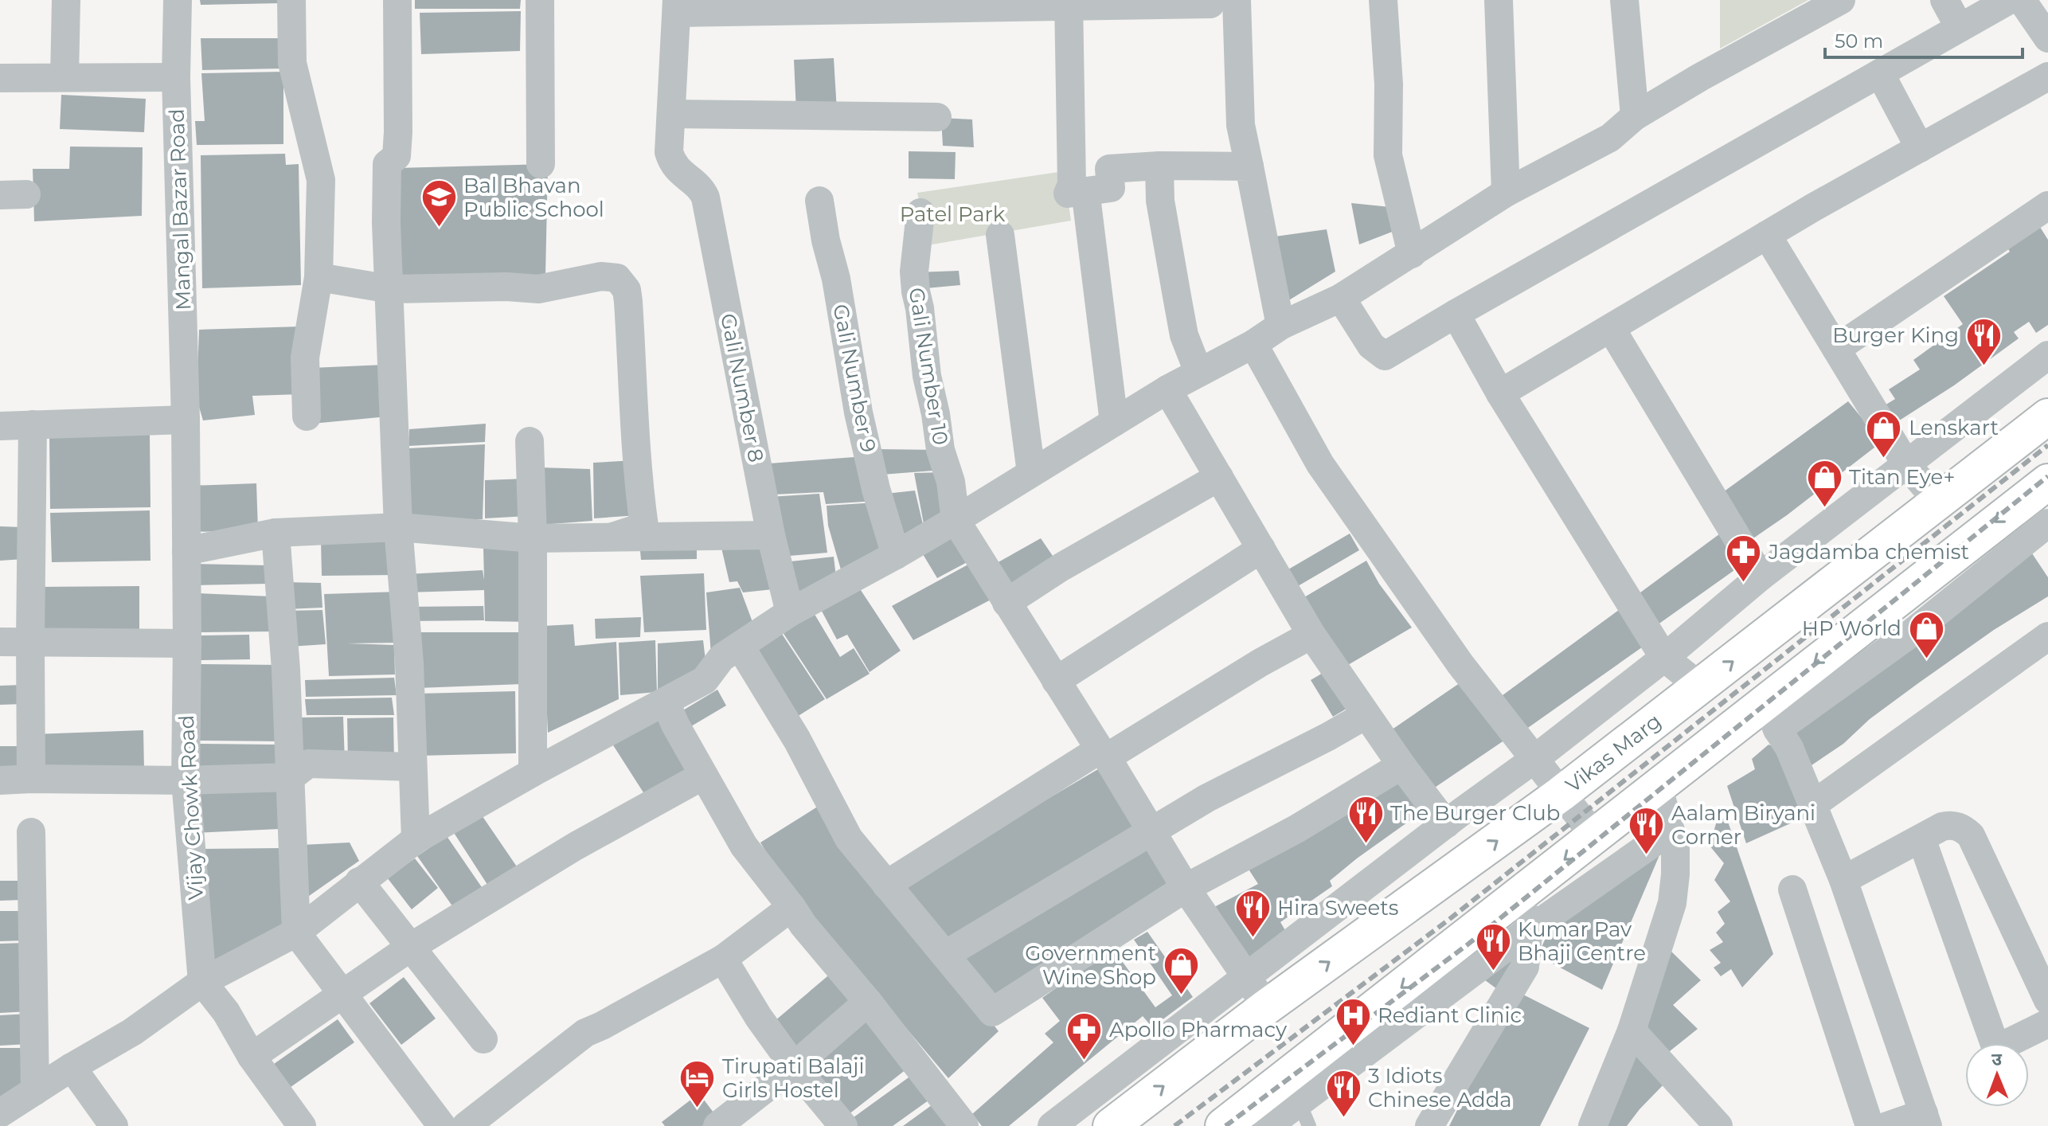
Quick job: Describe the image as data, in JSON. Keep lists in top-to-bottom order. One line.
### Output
{"streets":{"main road":["Vikas Marg"],"street":["Mangal Bazar Road","Gali Number 10","Gali Number 9","Gali Number 8","Vijay Chowk Road"]},"crossings":[["Mangal Bazar Road","Vijay Chowk Road"]],"parks":["Patel Park"],"places":{"school or university":["Bal Bhavan Public School"],"restaurant":["Burger King","The Burger Club","Aalam Biryani Corner","Hira Sweets","Kumar Pav Bhaji Centre","3 Idiots Chinese Adda"],"shop":["Lenskart","Titan Eye+","HP World","Government Wine Shop"],"pharmacy":["Jagdamba chemist","Apollo Pharmacy"],"hospital":["Rediant Clinic"],"hotel":["Tirupati Balaji Girls Hostel"]},"scale_bar":"50 m","north":"top"}
